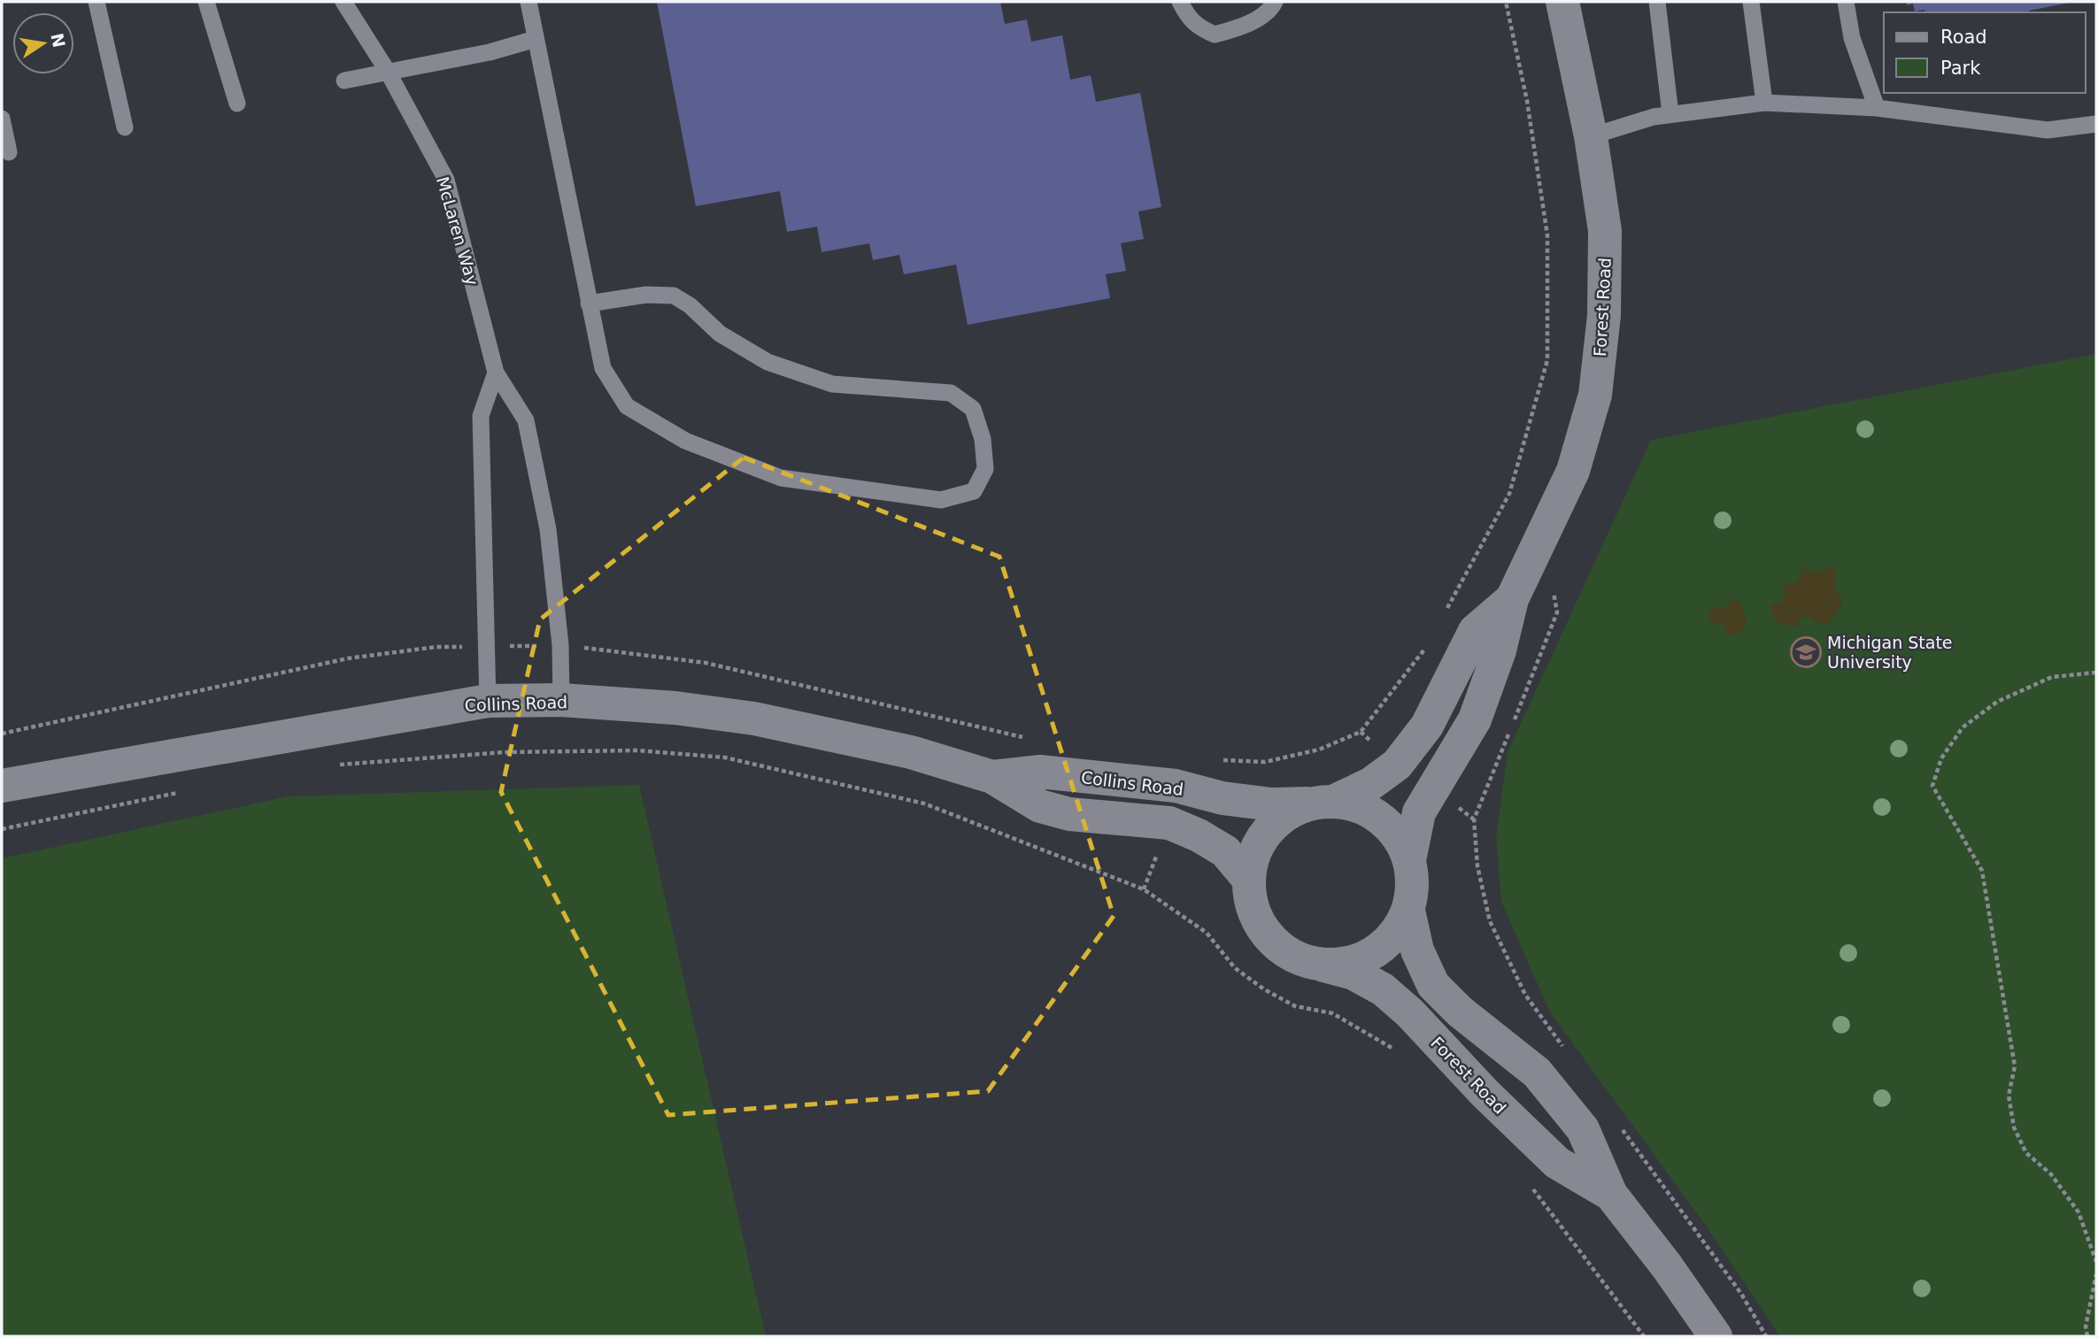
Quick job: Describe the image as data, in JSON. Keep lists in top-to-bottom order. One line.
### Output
{"streets":{"street":["Forest Road","Collins Road"],"lane":["McLaren Way"]},"crossings":[["McLaren Way","Collins Road"],["Forest Road","Collins Road"]],"places":{"school or university":["Michigan State University"]},"legend":["Road","Park"],"north":"right"}
